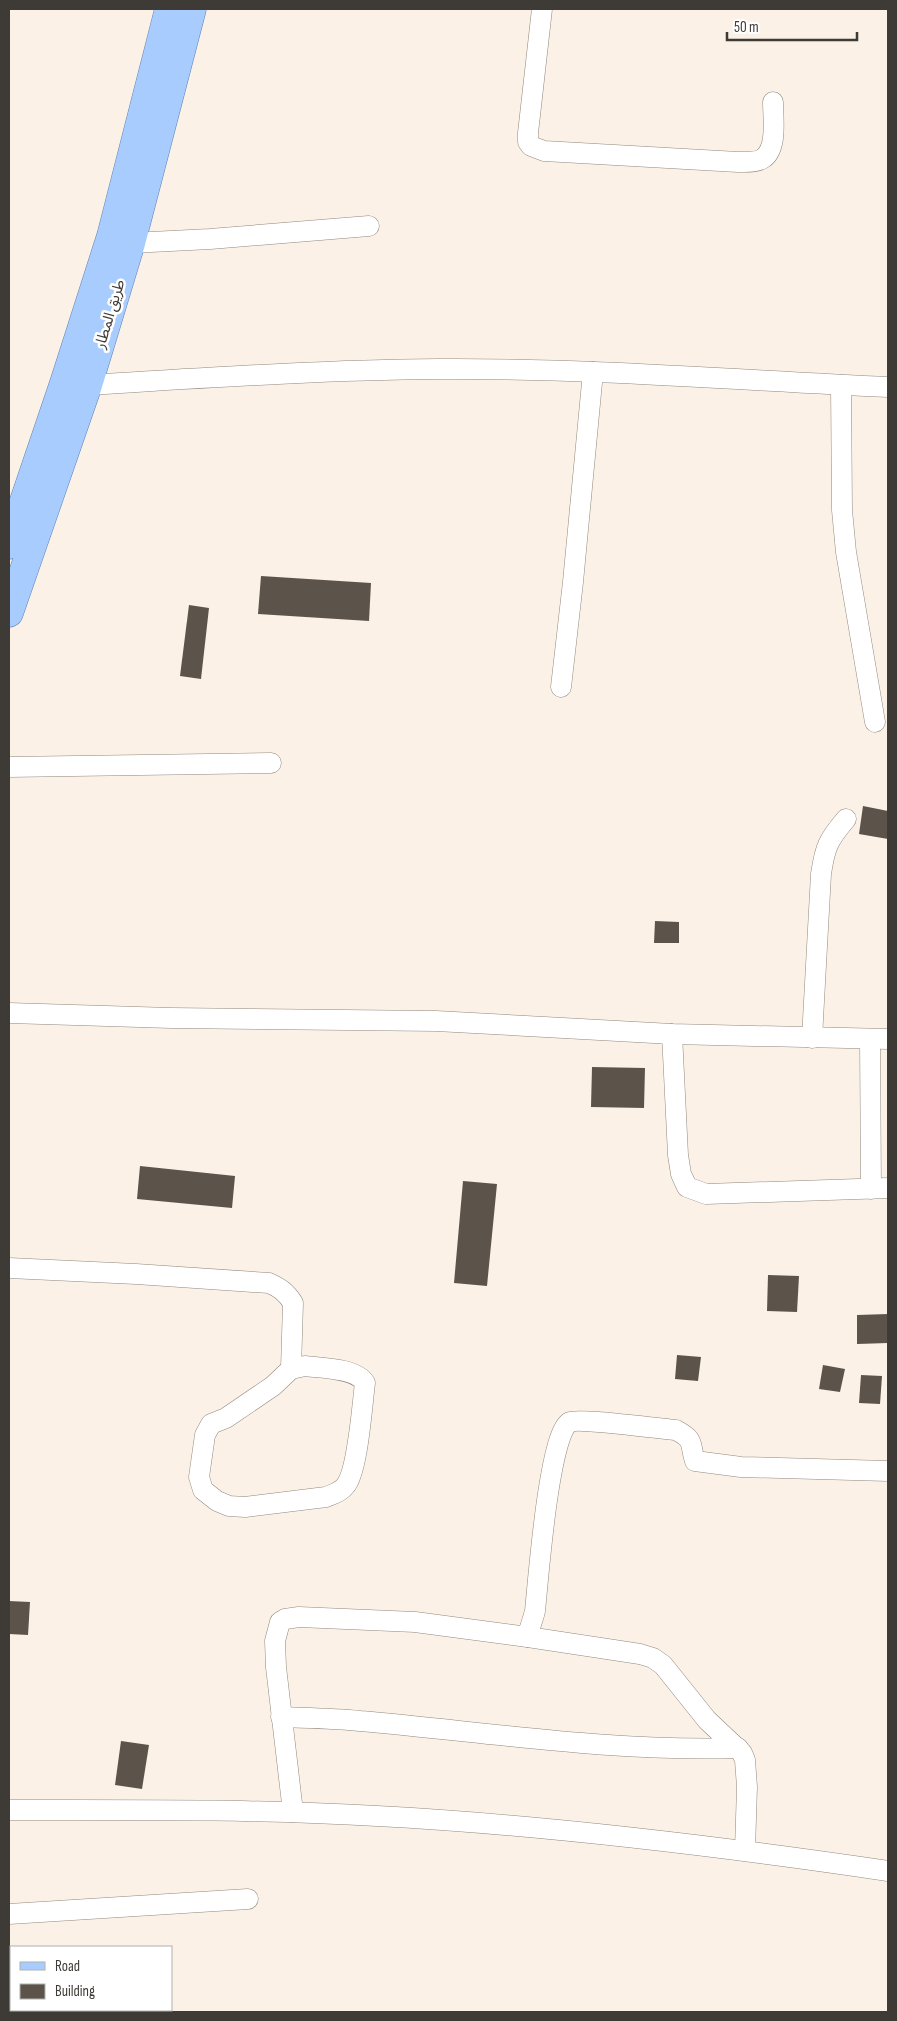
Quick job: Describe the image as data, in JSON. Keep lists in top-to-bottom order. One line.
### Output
{"streets":{"main road":["طريق المطار"]},"legend":["Road","Building"],"scale_bar":"50 m"}
